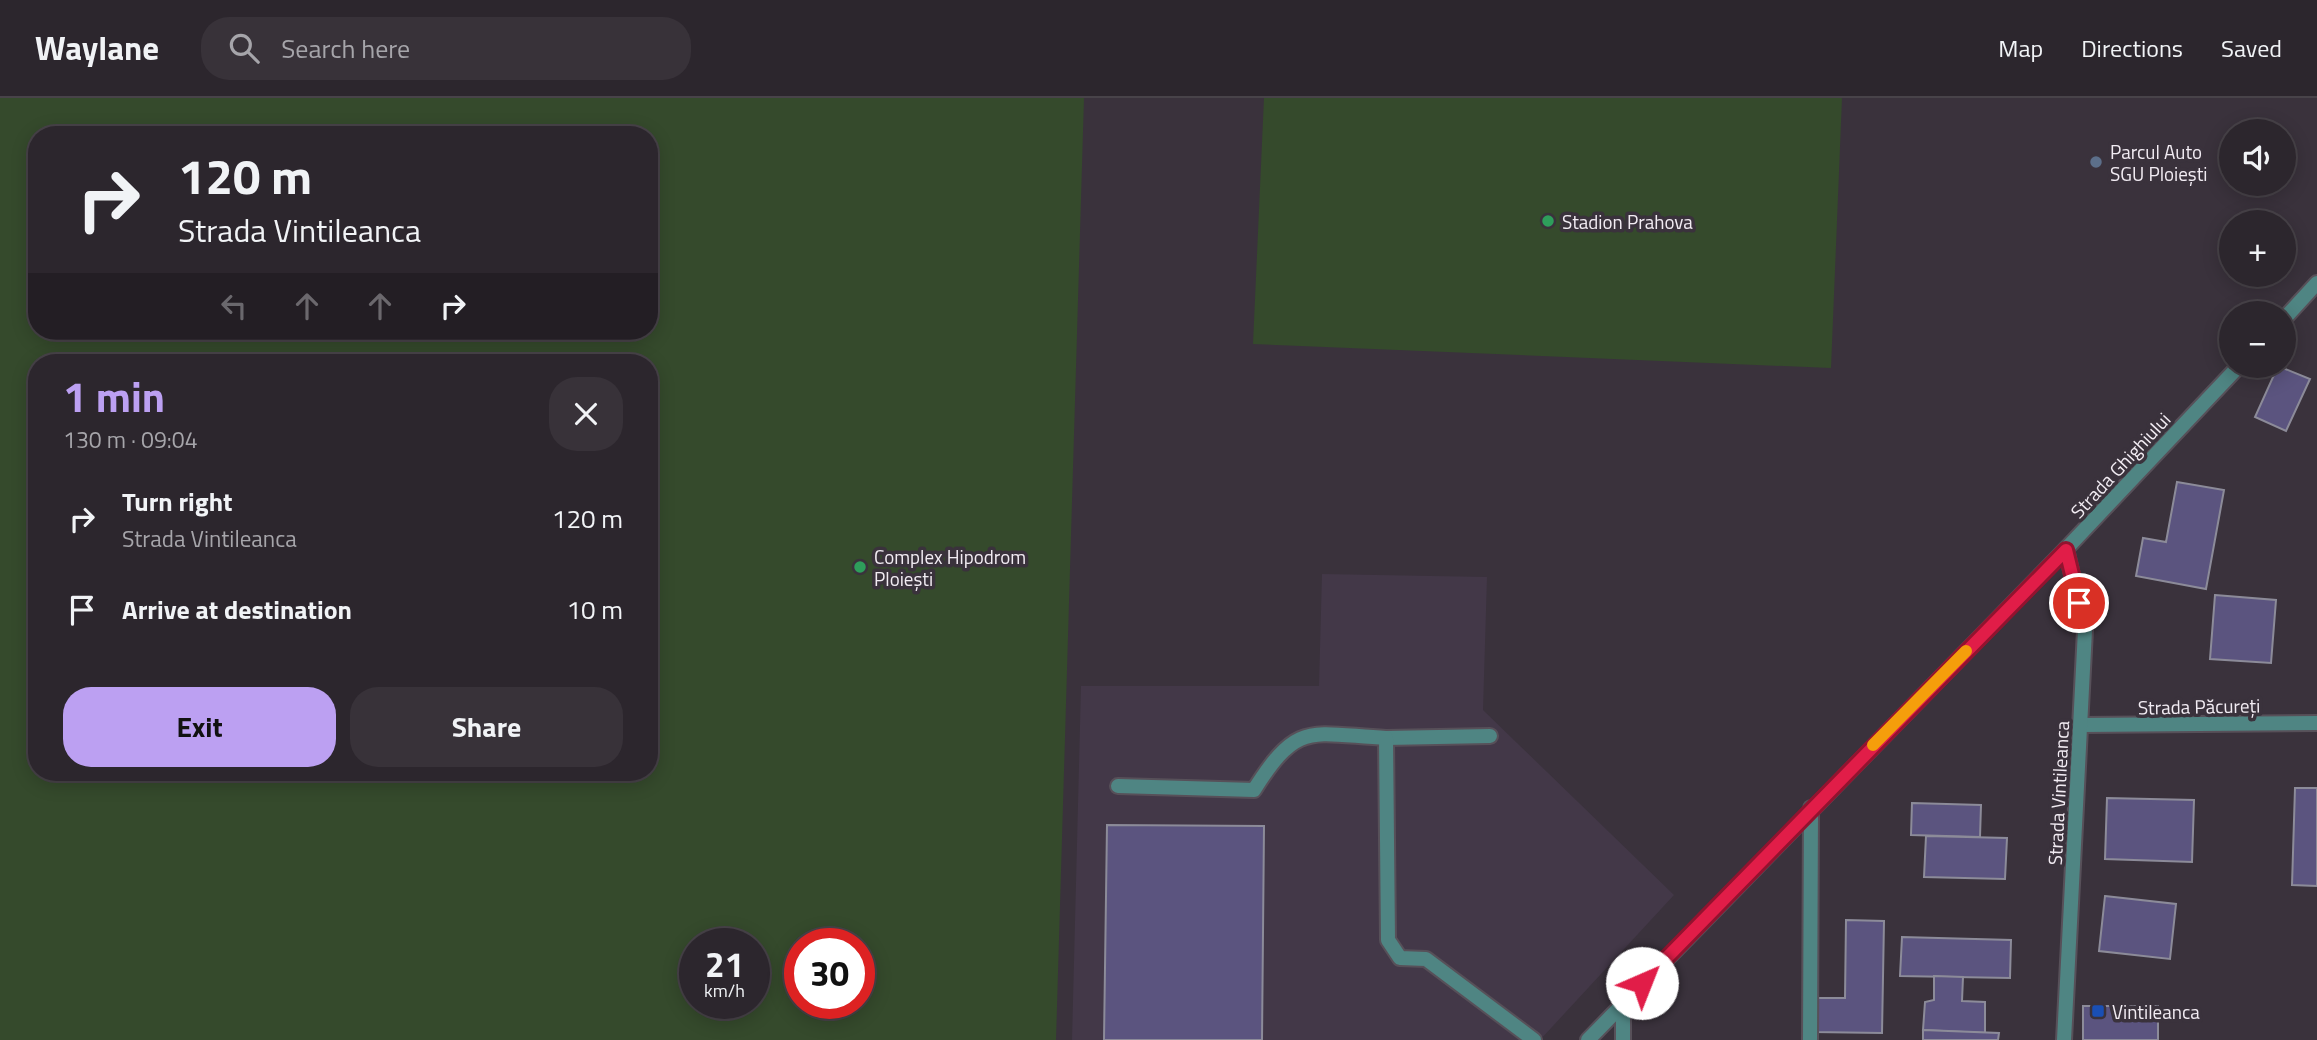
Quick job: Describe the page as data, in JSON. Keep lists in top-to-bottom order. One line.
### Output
{"streets":{"street":["Strada Ghighiului","Strada Păcureți","Strada Vintileanca"]},"crossings":[["Strada Ghighiului","Strada Vintileanca"],["Strada Păcureți","Strada Vintileanca"]],"places":{"other":["Parcul Auto SGU Ploiești","Stadion Prahova","Complex Hipodrom Ploiești"],"transit":["Vintileanca"]},"page":{"header":"Waylane","search":"Search here","nav":["Map","Directions","Saved"],"map_buttons":["+","−"],"turn":["120 m","Strada Vintileanca"],"heading":["1 min","130 m · 09:04"],"list":[{"name":"Turn right","note":"Strada Vintileanca","value":"120 m"},{"name":"Arrive at destination","value":"10 m"}],"buttons":["Exit","Share"],"speed":"21 km/h","limit":"30"}}
